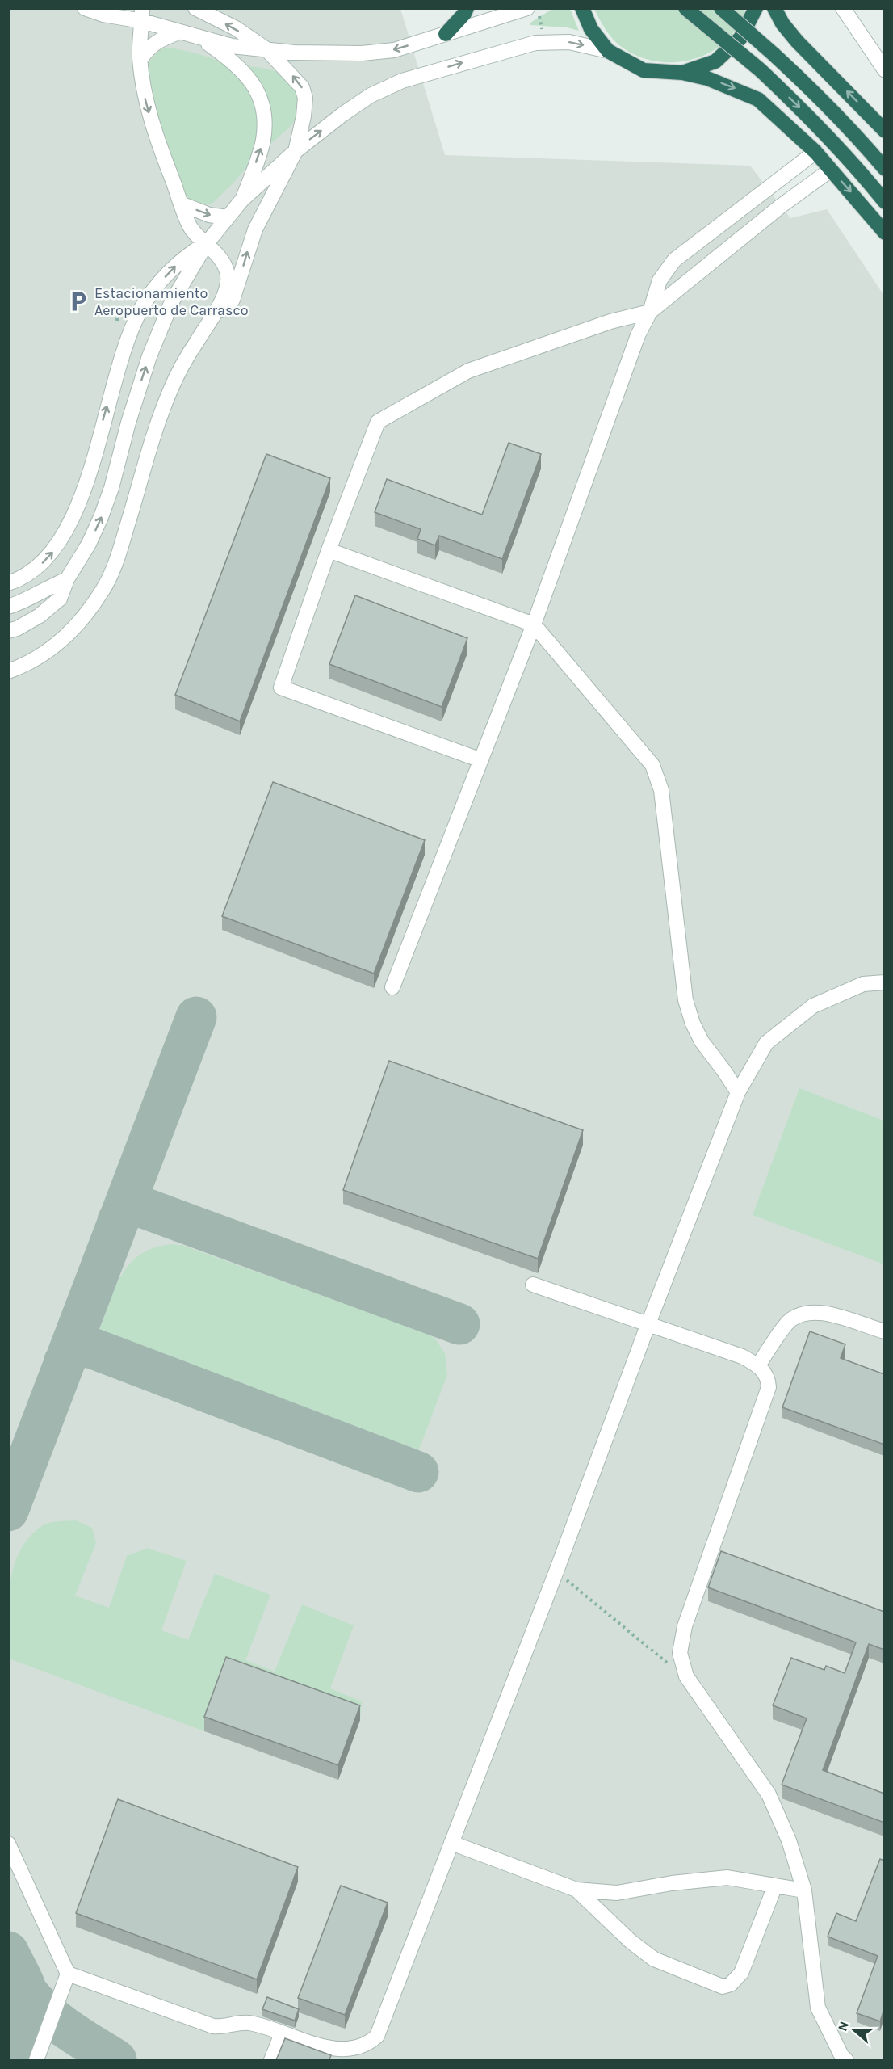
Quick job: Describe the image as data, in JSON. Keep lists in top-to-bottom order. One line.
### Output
{"places":{"parking":["Estacionamiento Aeropuerto de Carrasco"]},"north":"left"}
